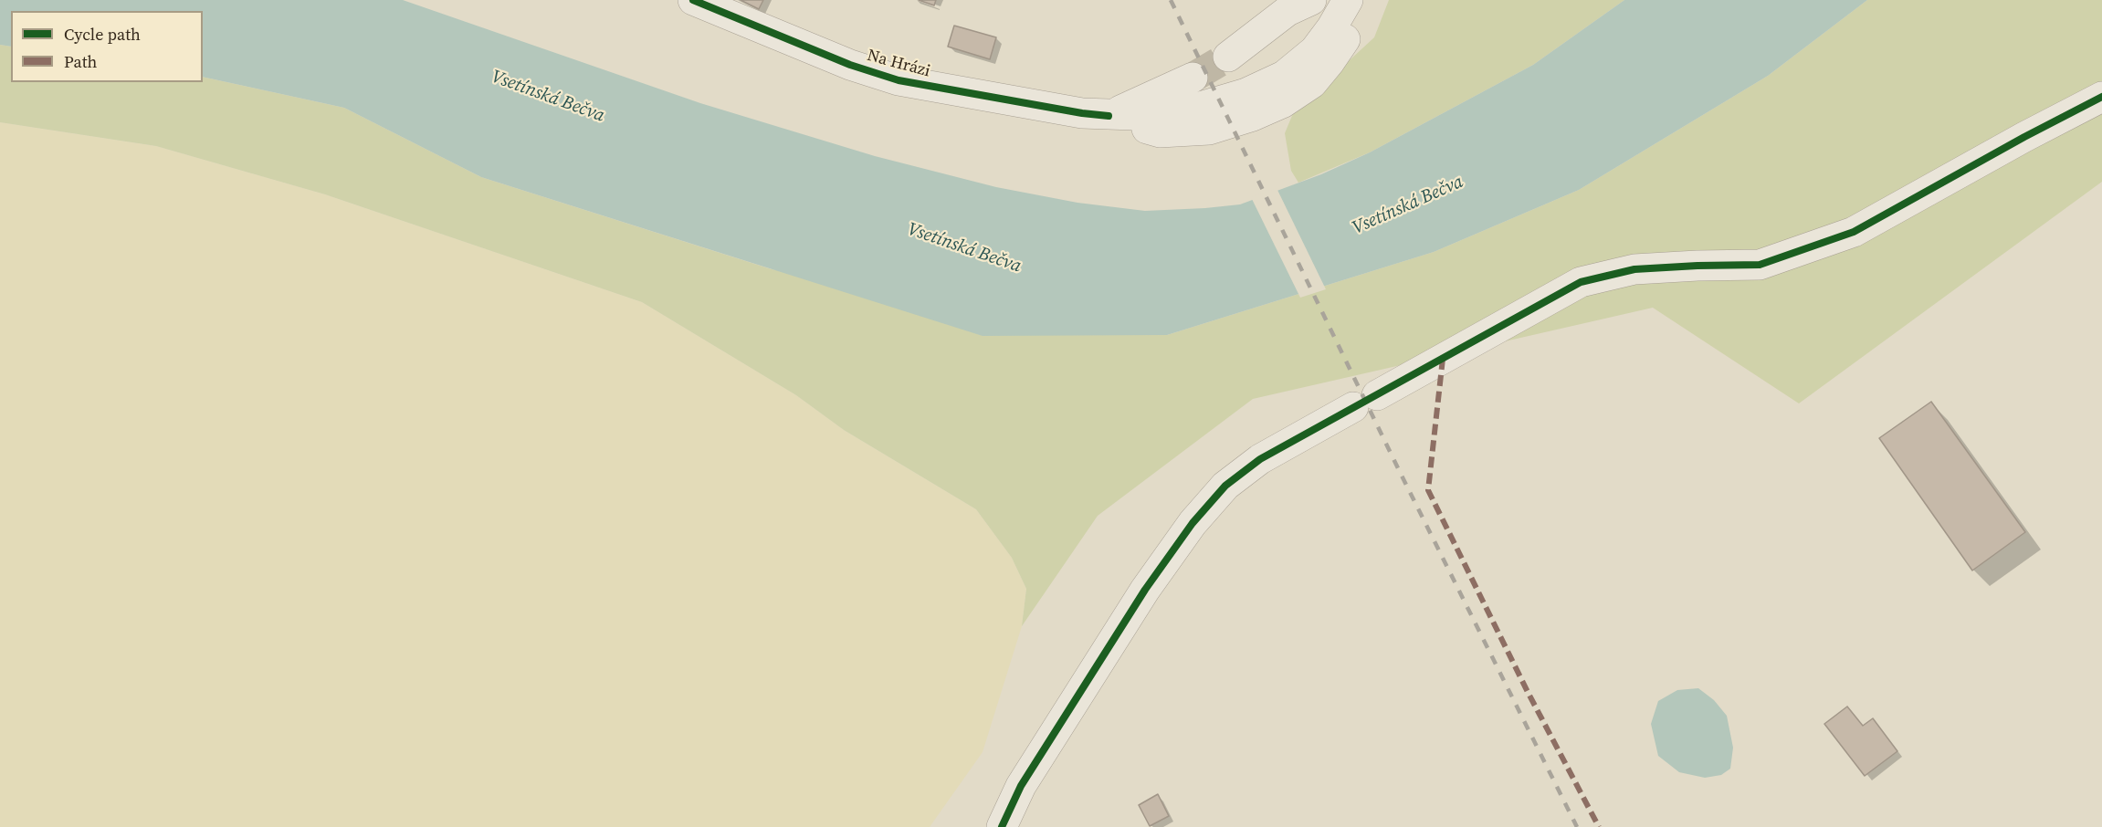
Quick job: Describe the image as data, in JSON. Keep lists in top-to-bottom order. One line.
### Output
{"streets":{"street":["Na Hrázi"]},"water":["Vsetínská Bečva"],"legend":["Cycle path","Path"]}
